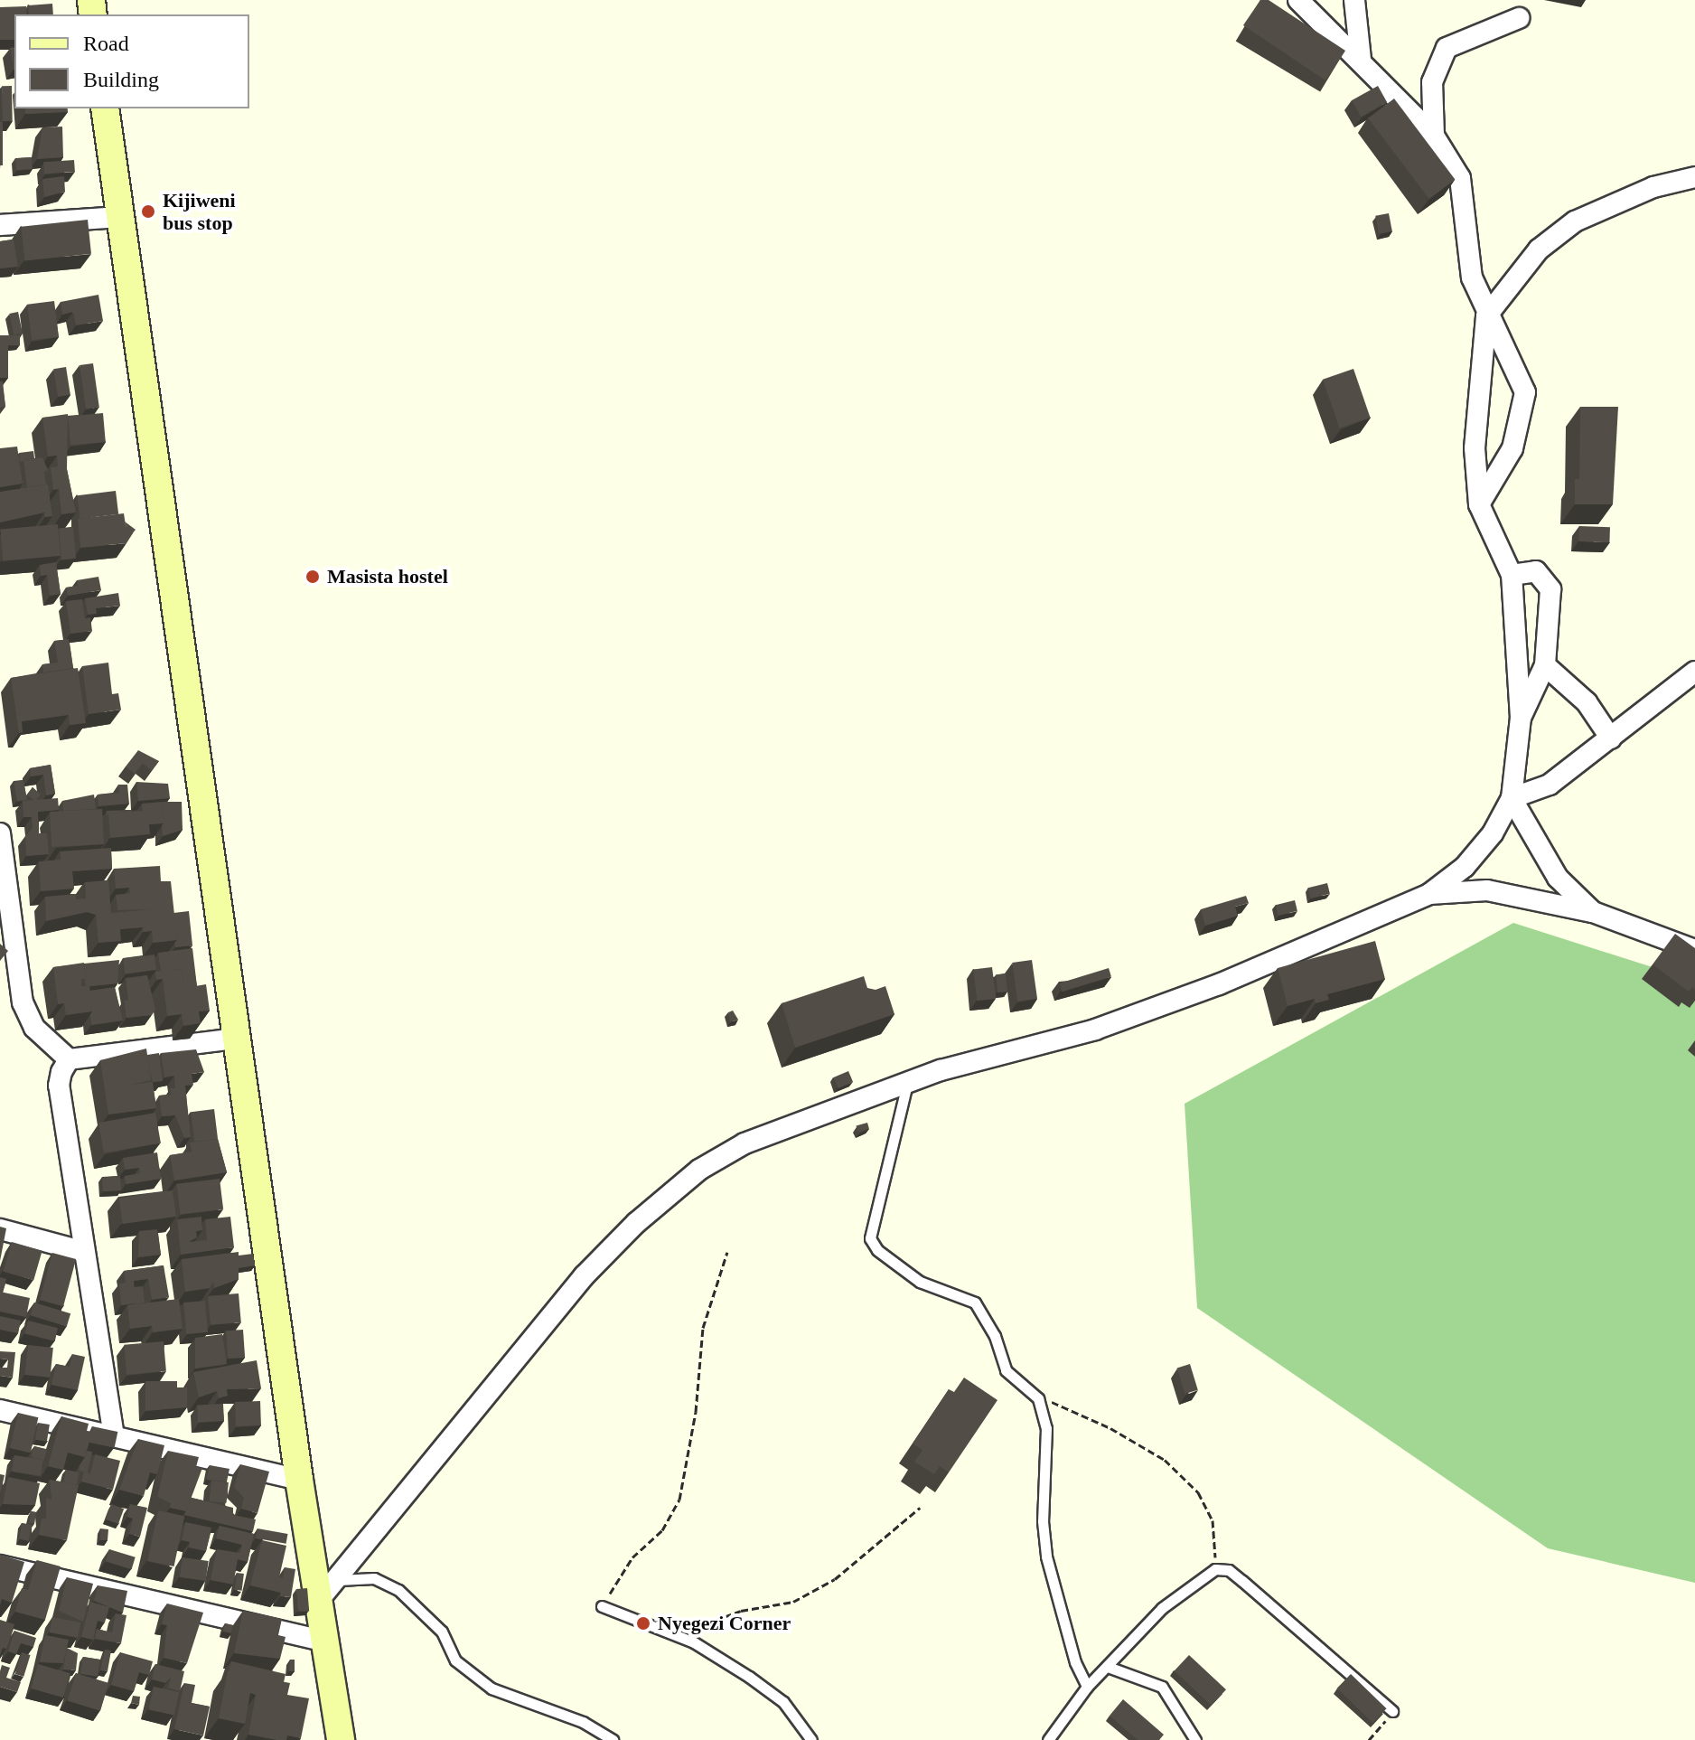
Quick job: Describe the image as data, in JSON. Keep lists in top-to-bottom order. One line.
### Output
{"places":["Kijiweni bus stop","Masista hostel","Nyegezi Corner"],"legend":["Road","Building"]}
